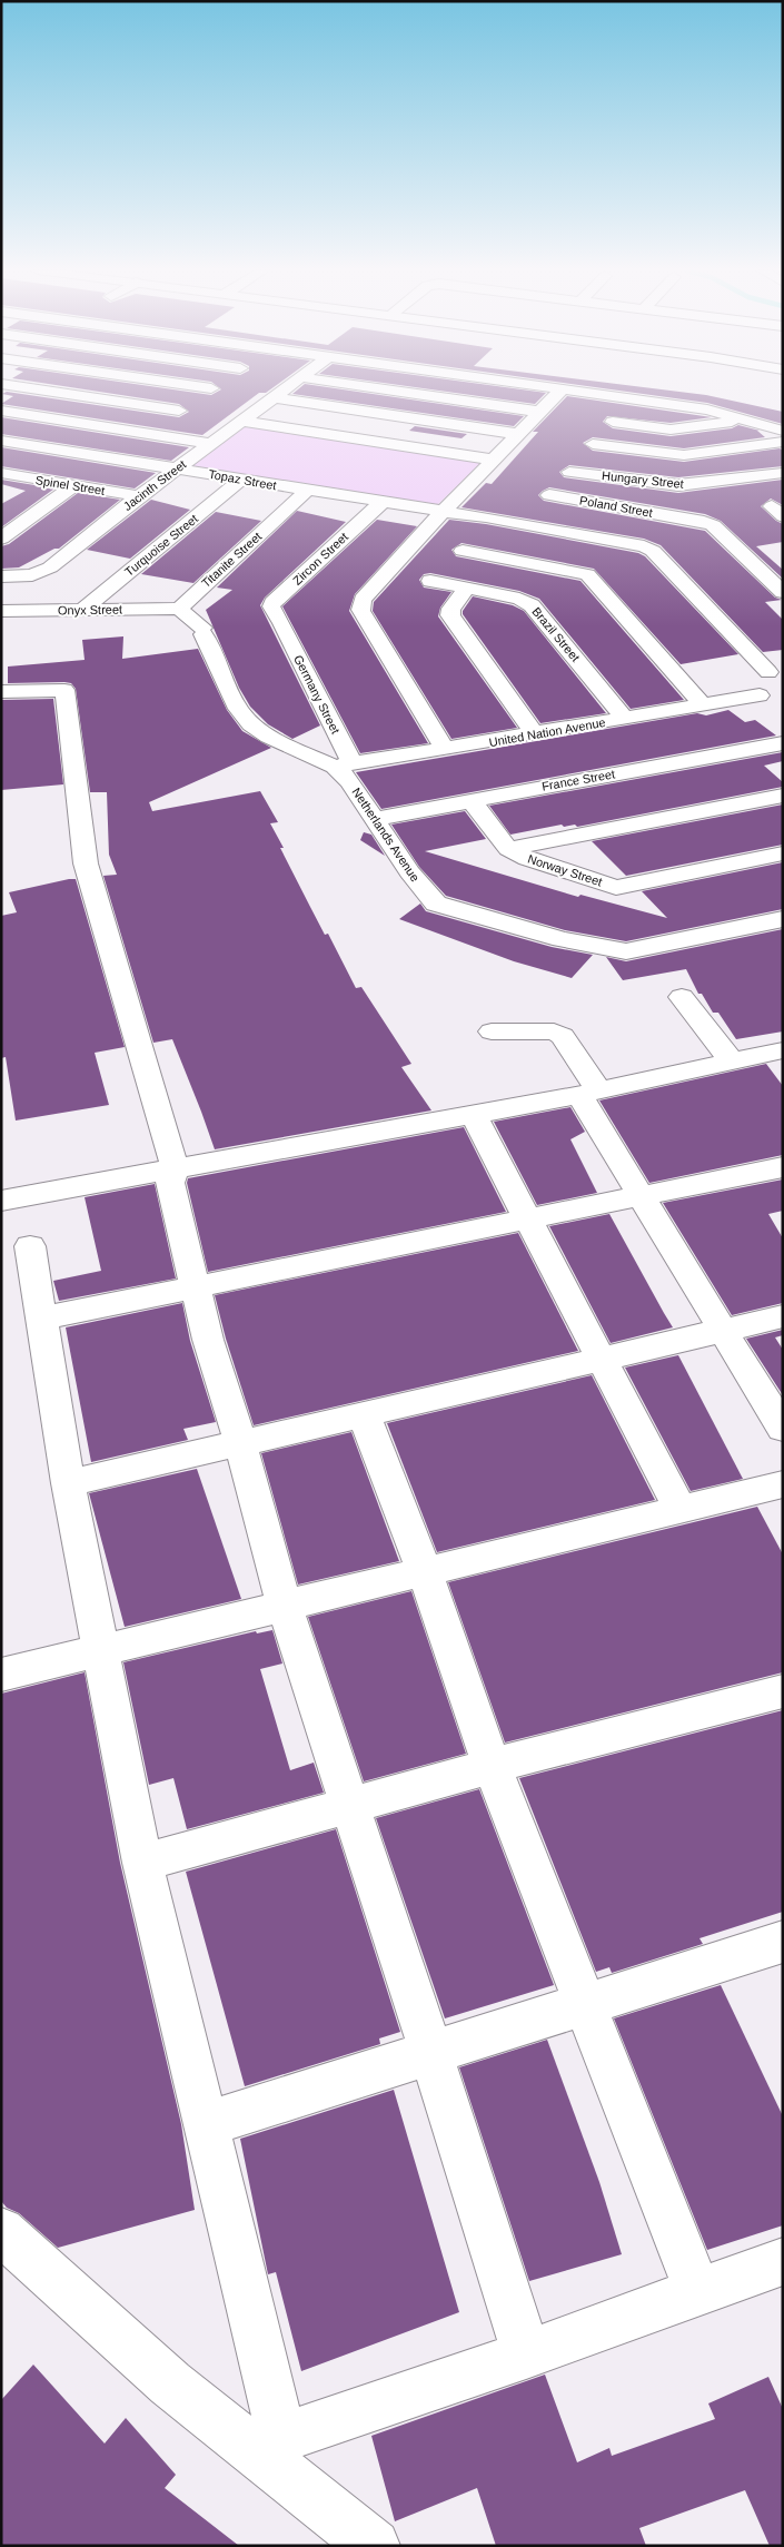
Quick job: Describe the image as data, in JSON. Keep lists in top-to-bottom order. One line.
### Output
{"streets":{"street":["Topaz Street","Hungary Street","Spinel Street","Jacinth Street","Poland Street","Turquoise Street","Zircon Street","Titanite Street","Onyx Street","Brazil Street","Germany Street","United Nation Avenue","France Street","Netherlands Avenue","Norway Street"]},"crossings":[["Topaz Street","Jacinth Street"],["Topaz Street","Turquoise Street"],["Topaz Street","Zircon Street"],["Topaz Street","Titanite Street"],["Topaz Street","United Nation Avenue"],["Hungary Street","Poland Street"],["Spinel Street","Jacinth Street"],["Turquoise Street","Onyx Street"],["Zircon Street","Germany Street"],["Titanite Street","Onyx Street"],["Titanite Street","Netherlands Avenue"],["Onyx Street","Netherlands Avenue"],["Brazil Street","United Nation Avenue"],["Germany Street","United Nation Avenue"],["Germany Street","Netherlands Avenue"],["United Nation Avenue","Netherlands Avenue"],["France Street","Netherlands Avenue"],["France Street","Norway Street"]]}
